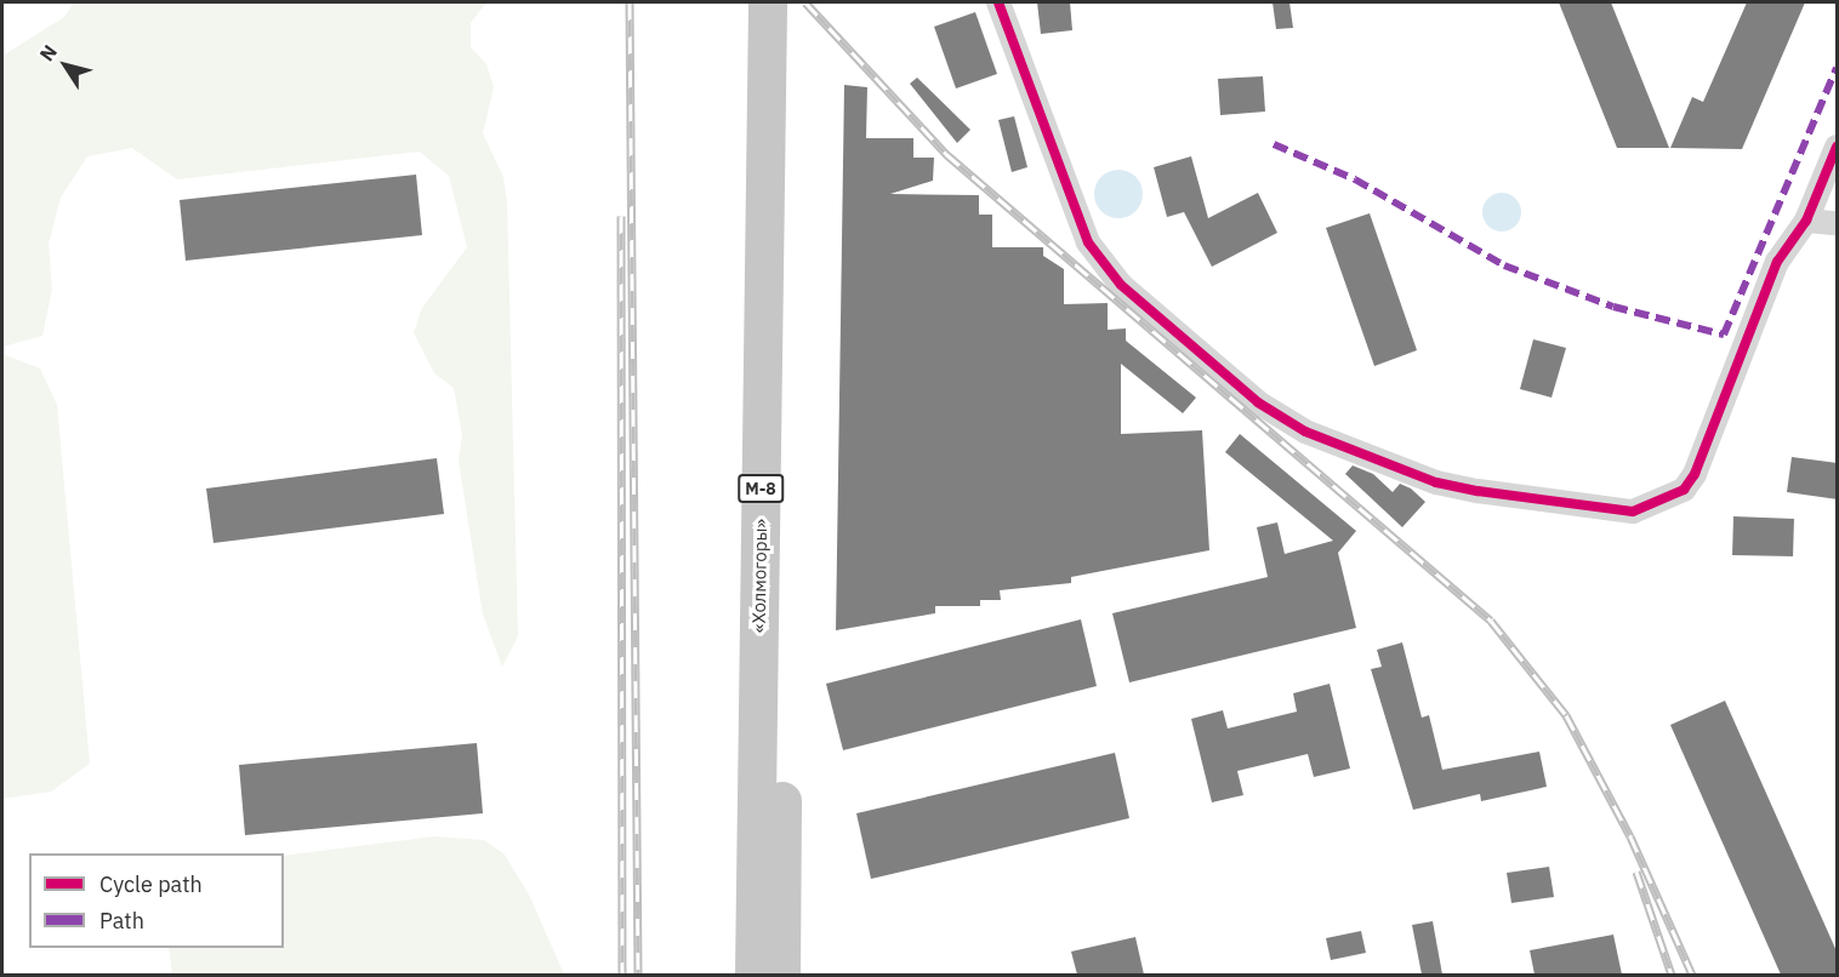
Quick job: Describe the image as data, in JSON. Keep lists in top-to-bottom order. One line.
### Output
{"streets":{"highway":["М-8","«Холмогоры»"]},"legend":["Cycle path","Path"],"north":"top left"}
